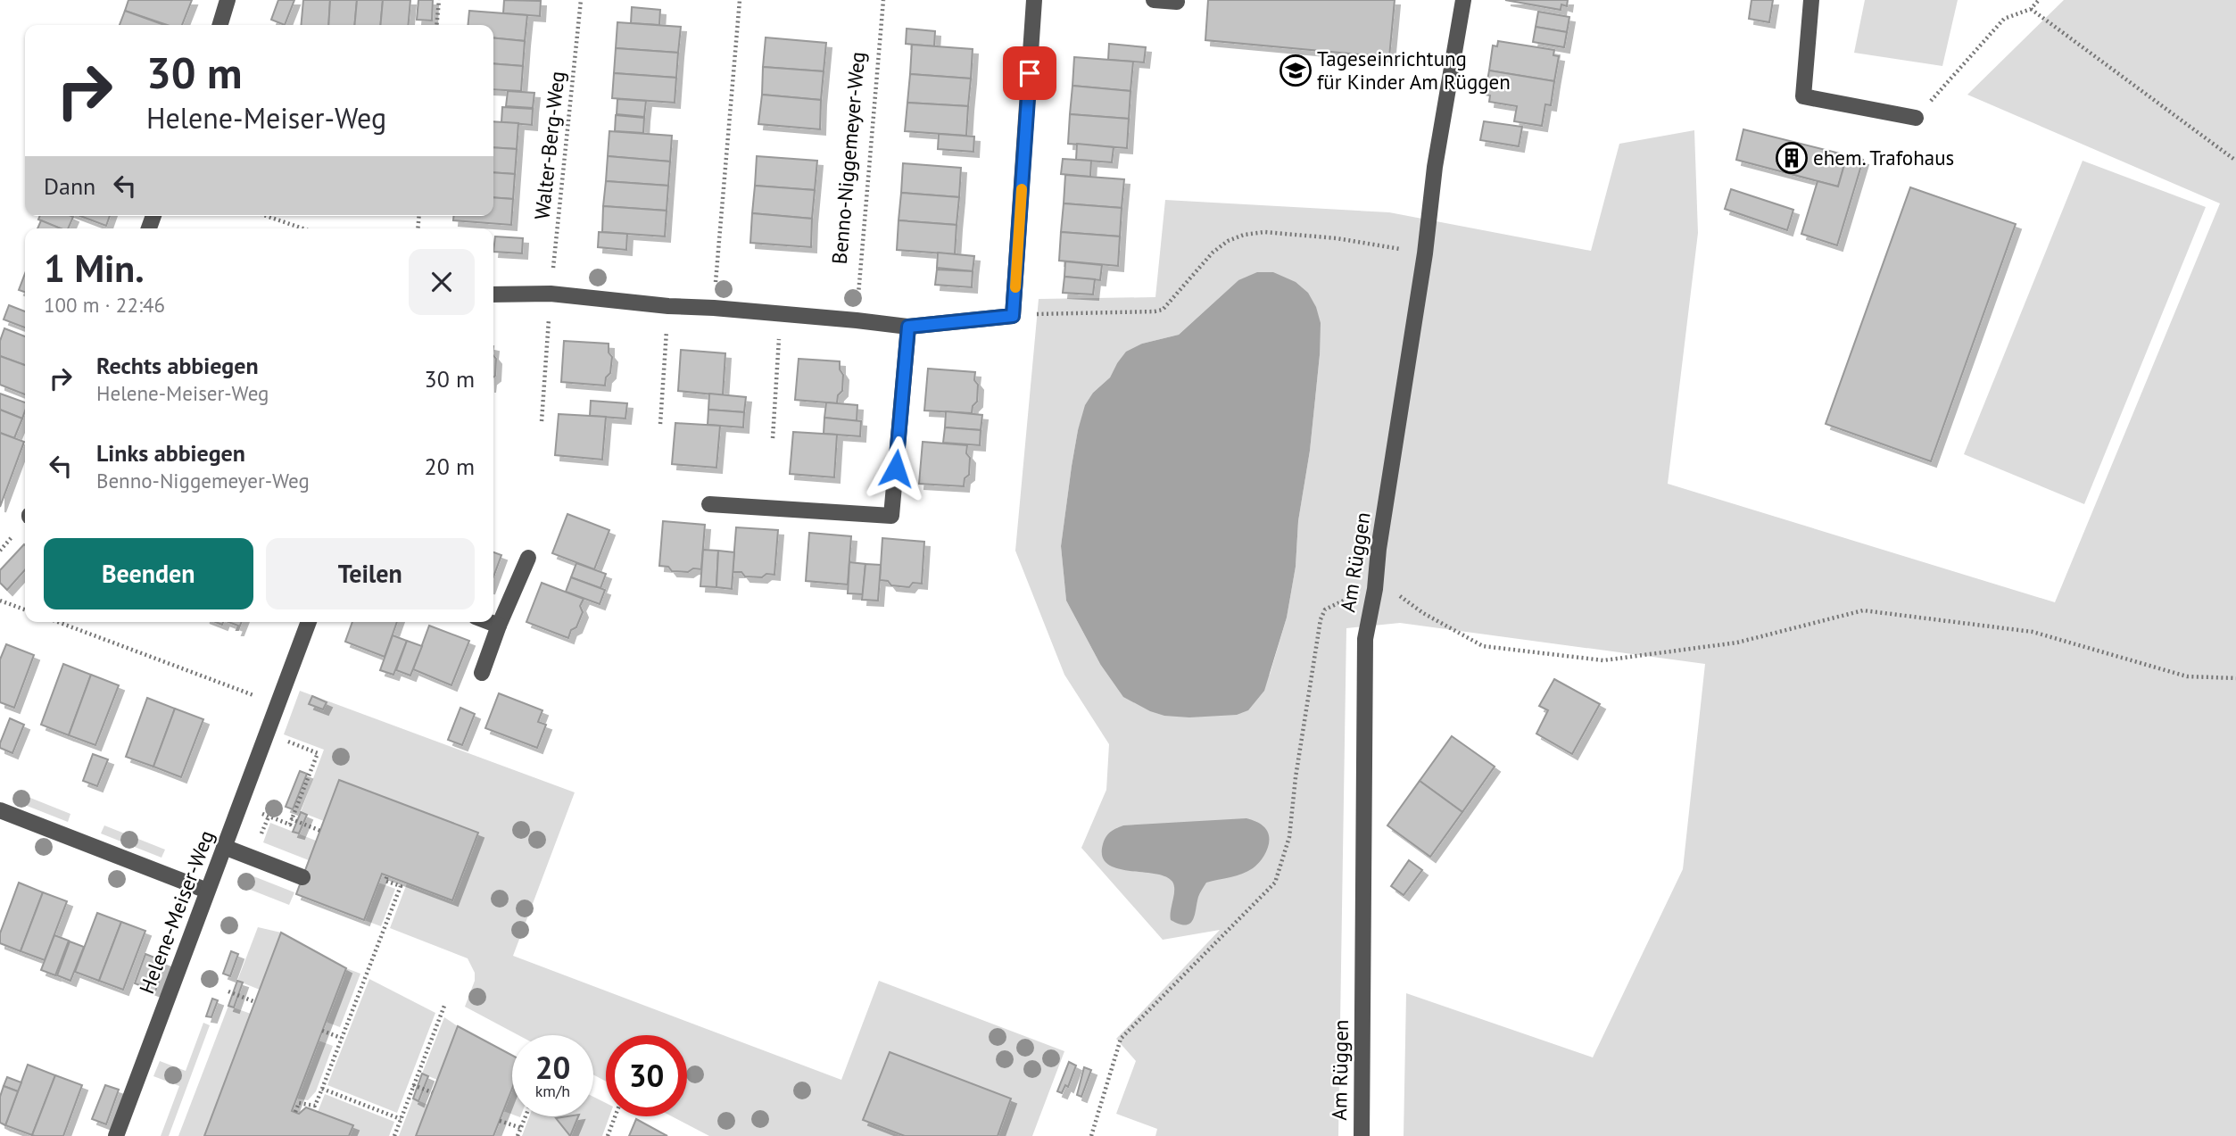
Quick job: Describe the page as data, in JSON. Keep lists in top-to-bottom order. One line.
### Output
{"streets":{"street":["Am Rüggen","Helene-Meiser-Weg"],"path":["Walter-Berg-Weg","Benno-Niggemeyer-Weg"]},"places":{"school or university":["Tageseinrichtung für Kinder Am Rüggen"],"building":["ehem. Trafohaus"]},"page":{"turn":["30 m","Helene-Meiser-Weg"],"then":"Dann","heading":["1 Min.","100 m · 22:46"],"list":[{"name":"Rechts abbiegen","note":"Helene-Meiser-Weg","value":"30 m"},{"name":"Links abbiegen","note":"Benno-Niggemeyer-Weg","value":"20 m"}],"buttons":["Beenden","Teilen"],"speed":"20 km/h","limit":"30"}}
